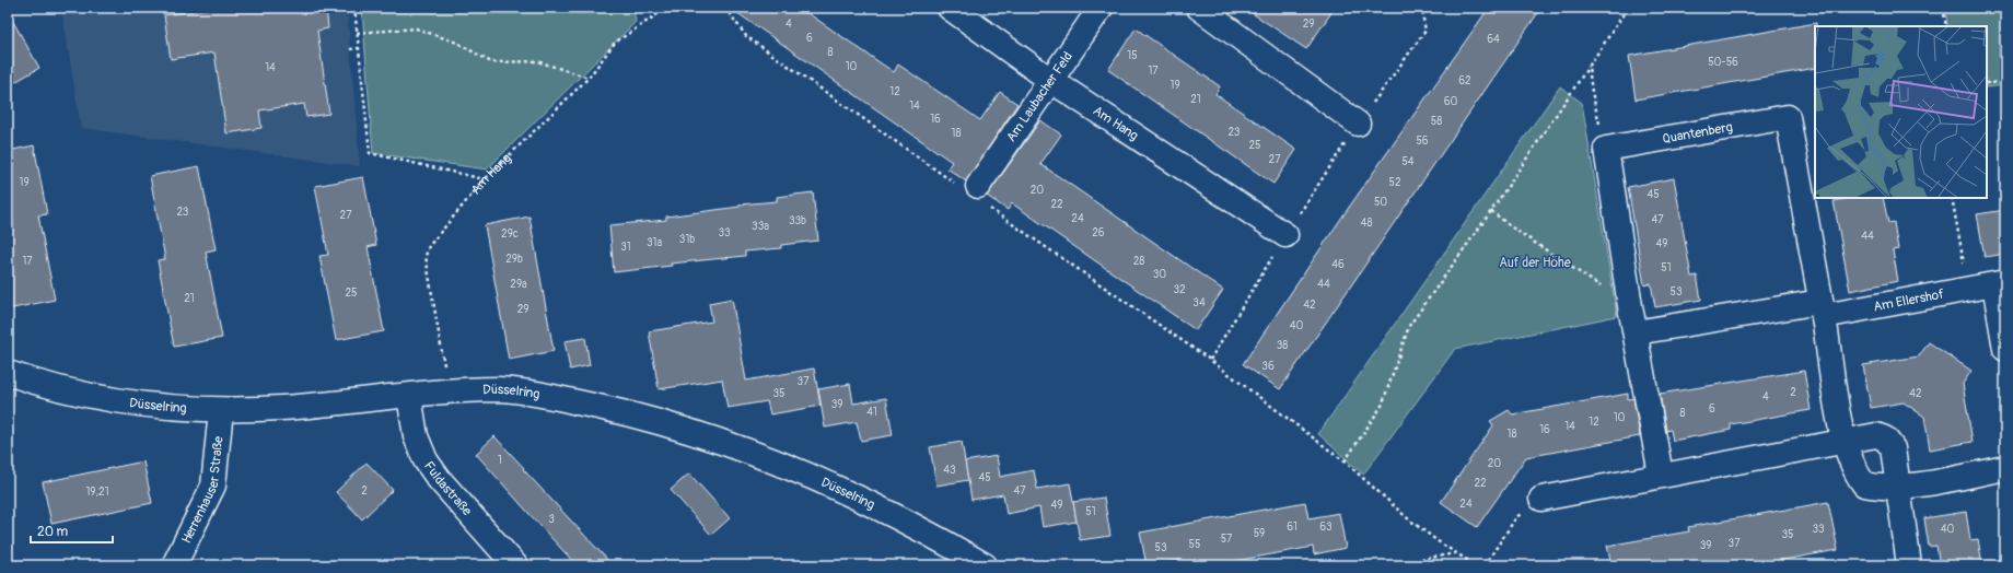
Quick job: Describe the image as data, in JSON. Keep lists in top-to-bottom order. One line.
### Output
{"streets":{"street":["Am Laubacher Feld","Am Hang","Quantenberg","Am Ellershof","Düsselring","Fuldastraße","Herrenhauser Straße"]},"crossings":[["Am Laubacher Feld","Am Hang"],["Am Hang","Düsselring"],["Quantenberg","Am Ellershof"],["Düsselring","Fuldastraße"],["Düsselring","Herrenhauser Straße"]],"parks":["Auf der Höhe"],"house_numbers":["4","29","6","64","8","15","50-56","10","14","17","62","19","12","21","60","14","16","58","23","18","56","25","27","54","19","52","20","45","50","22","23","27","24","47","33b","48","33a","33","26","29c","44","31b","31a","49","31","29b","17","28","46","51","30","29a","44","32","53","25","21","34","42","29","40","38","36","37","2","35","42","4","39","6","41","8","10","12","14","16","18","1","20","43","45","22","2","47","19,21","24","49","51","3","61","63","33","40","59","35","57","37","55","39","53"],"scale_bar":"20 m"}
